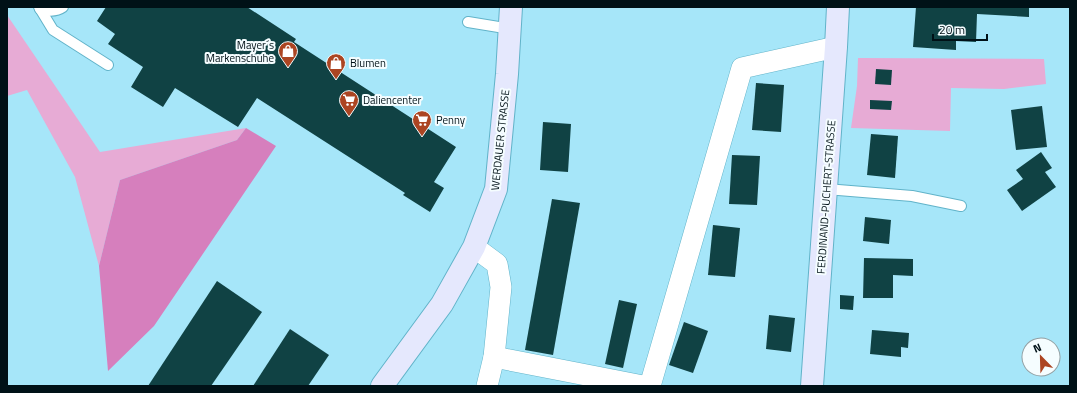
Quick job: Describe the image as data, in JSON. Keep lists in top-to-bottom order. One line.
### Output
{"streets":{"main road":["WERDAUER STRASSE","FERDINAND-PUCHERT-STRASSE"]},"places":{"shop":["Mayer´s Markenschuhe","Blumen"],"supermarket":["Daliencenter","Penny"]},"scale_bar":"20 m","north":"top left"}
